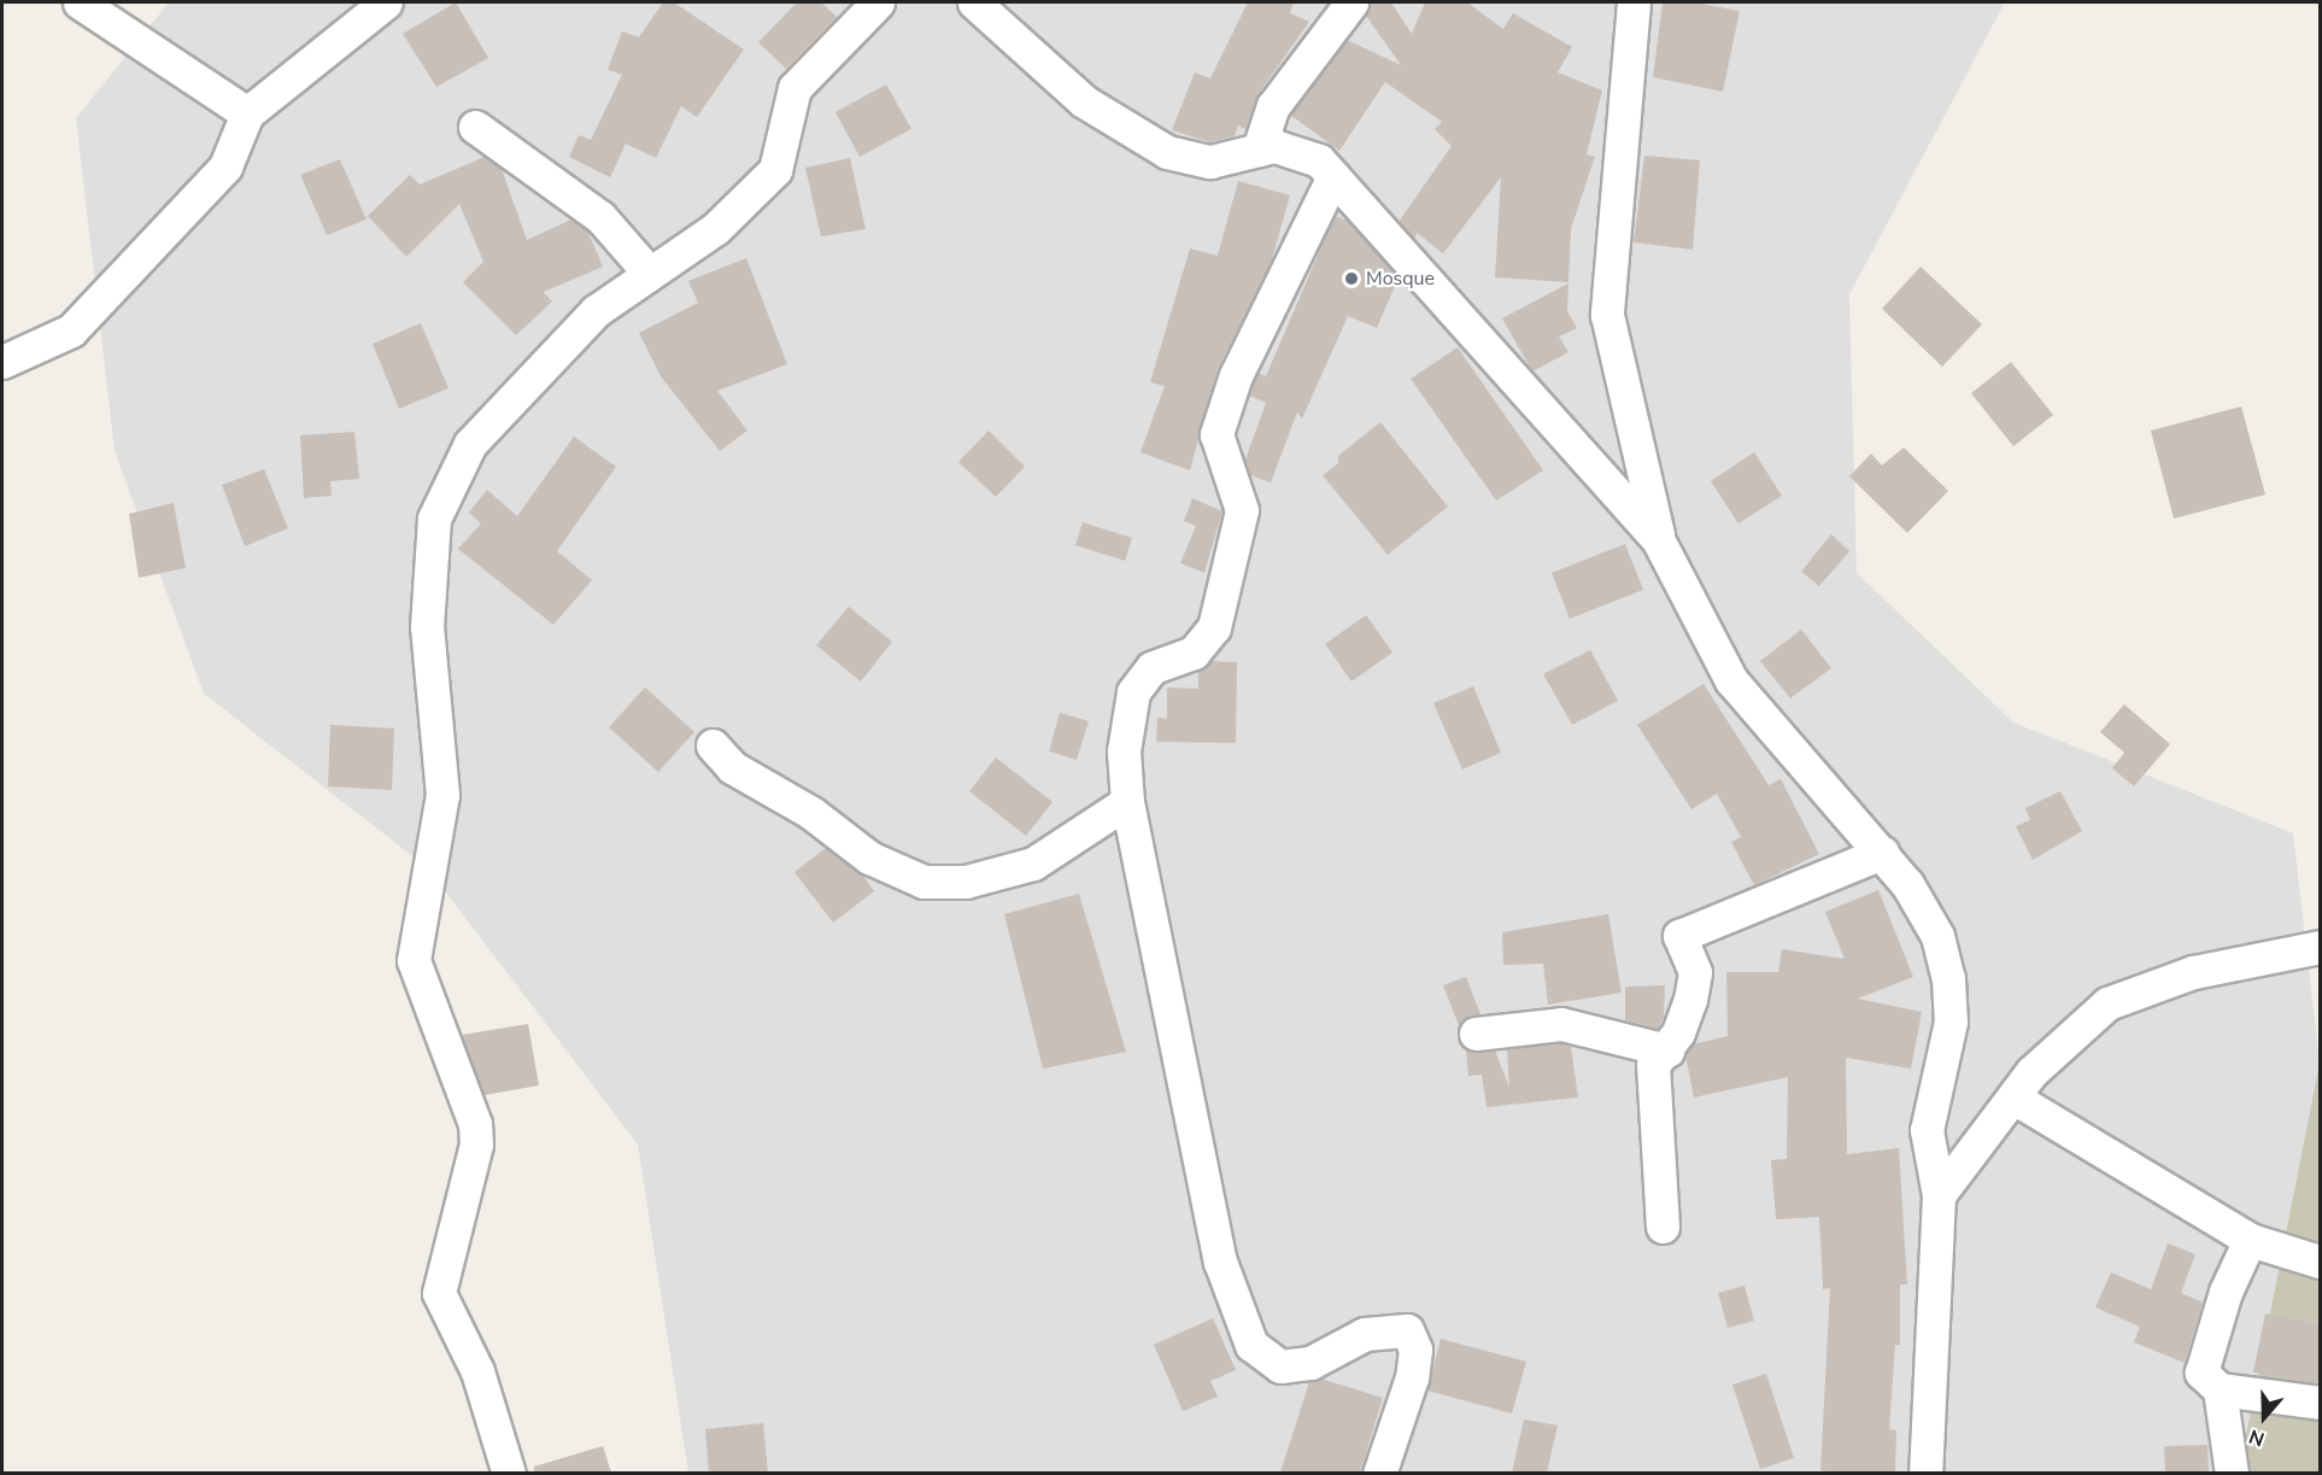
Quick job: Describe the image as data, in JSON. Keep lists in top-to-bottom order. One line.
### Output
{"places":["Mosque"],"north":"bottom"}
